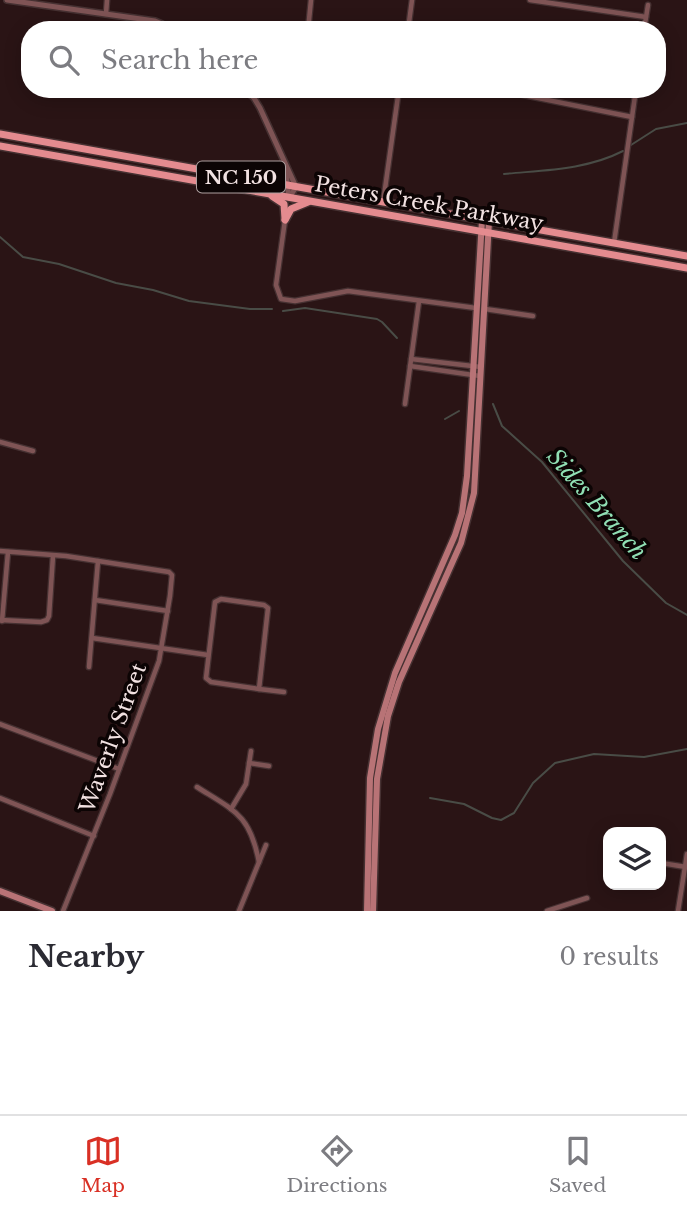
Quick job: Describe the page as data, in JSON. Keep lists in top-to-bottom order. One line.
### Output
{"streets":{"main road":["NC 150","Peters Creek Parkway"],"street":["Waverly Street"]},"water":["Sides Branch"],"page":{"search":"Search here","heading":["Nearby","0 results"],"nav":["Map","Directions","Saved"]}}
